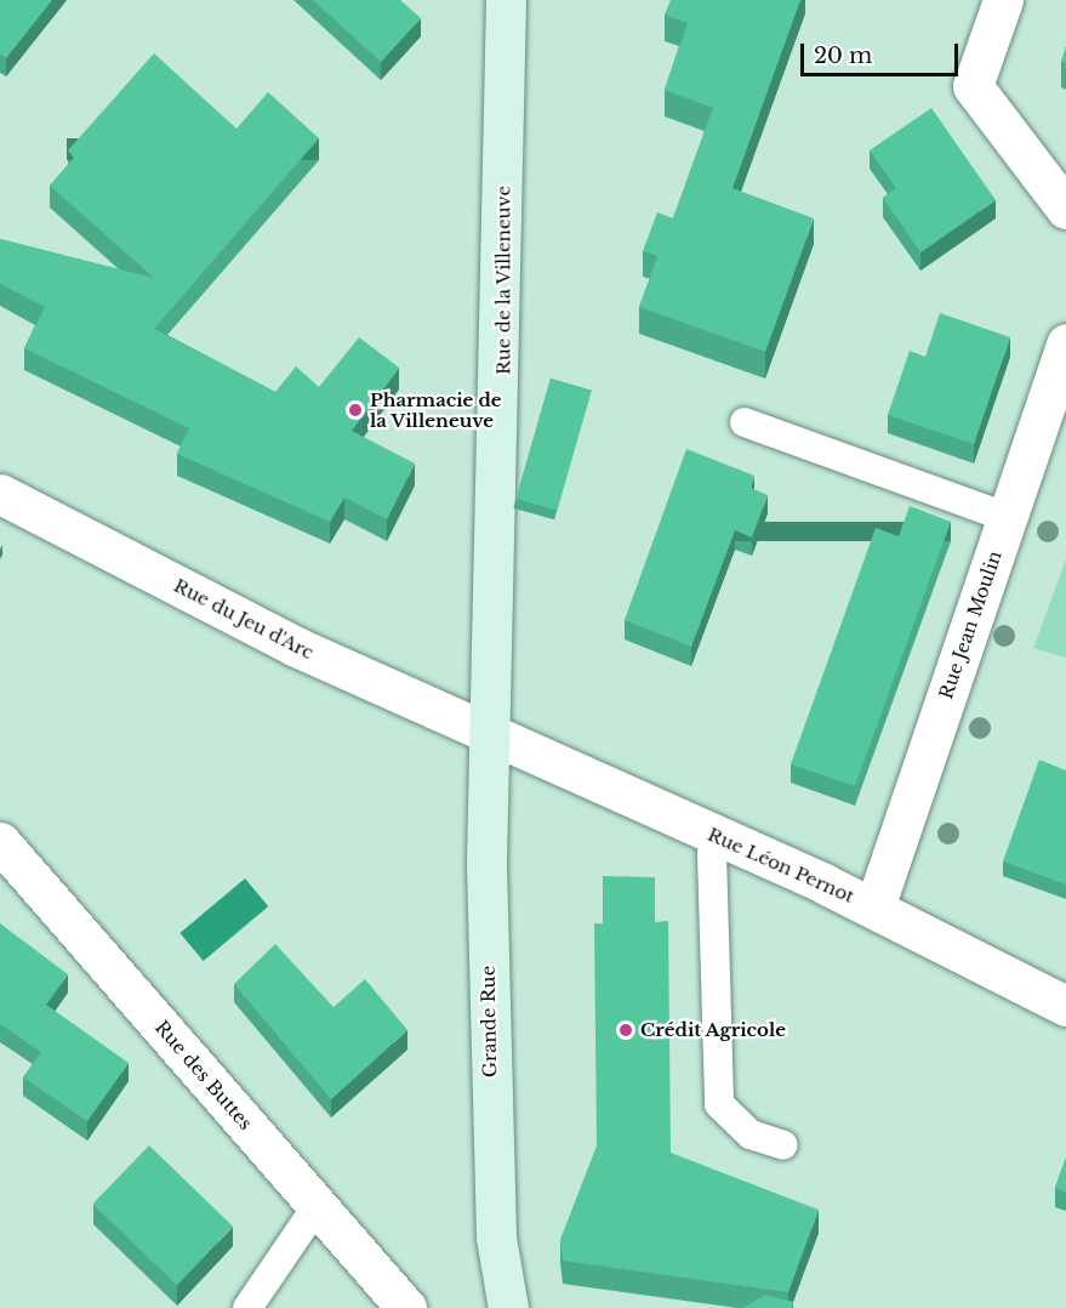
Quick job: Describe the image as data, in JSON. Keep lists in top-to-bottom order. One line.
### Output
{"streets":{"main road":["Rue de la Villeneuve","Grande Rue"],"street":["Rue du Jeu d'Arc","Rue Jean Moulin","Rue Léon Pernot","Rue des Buttes"]},"crossings":[["Rue de la Villeneuve","Rue du Jeu d'Arc"],["Rue de la Villeneuve","Rue Léon Pernot"],["Rue de la Villeneuve","Grande Rue"],["Rue du Jeu d'Arc","Rue Léon Pernot"],["Rue du Jeu d'Arc","Grande Rue"],["Rue Jean Moulin","Rue Léon Pernot"],["Rue Léon Pernot","Grande Rue"]],"places":["Pharmacie de la Villeneuve","Crédit Agricole"],"scale_bar":"20 m"}
